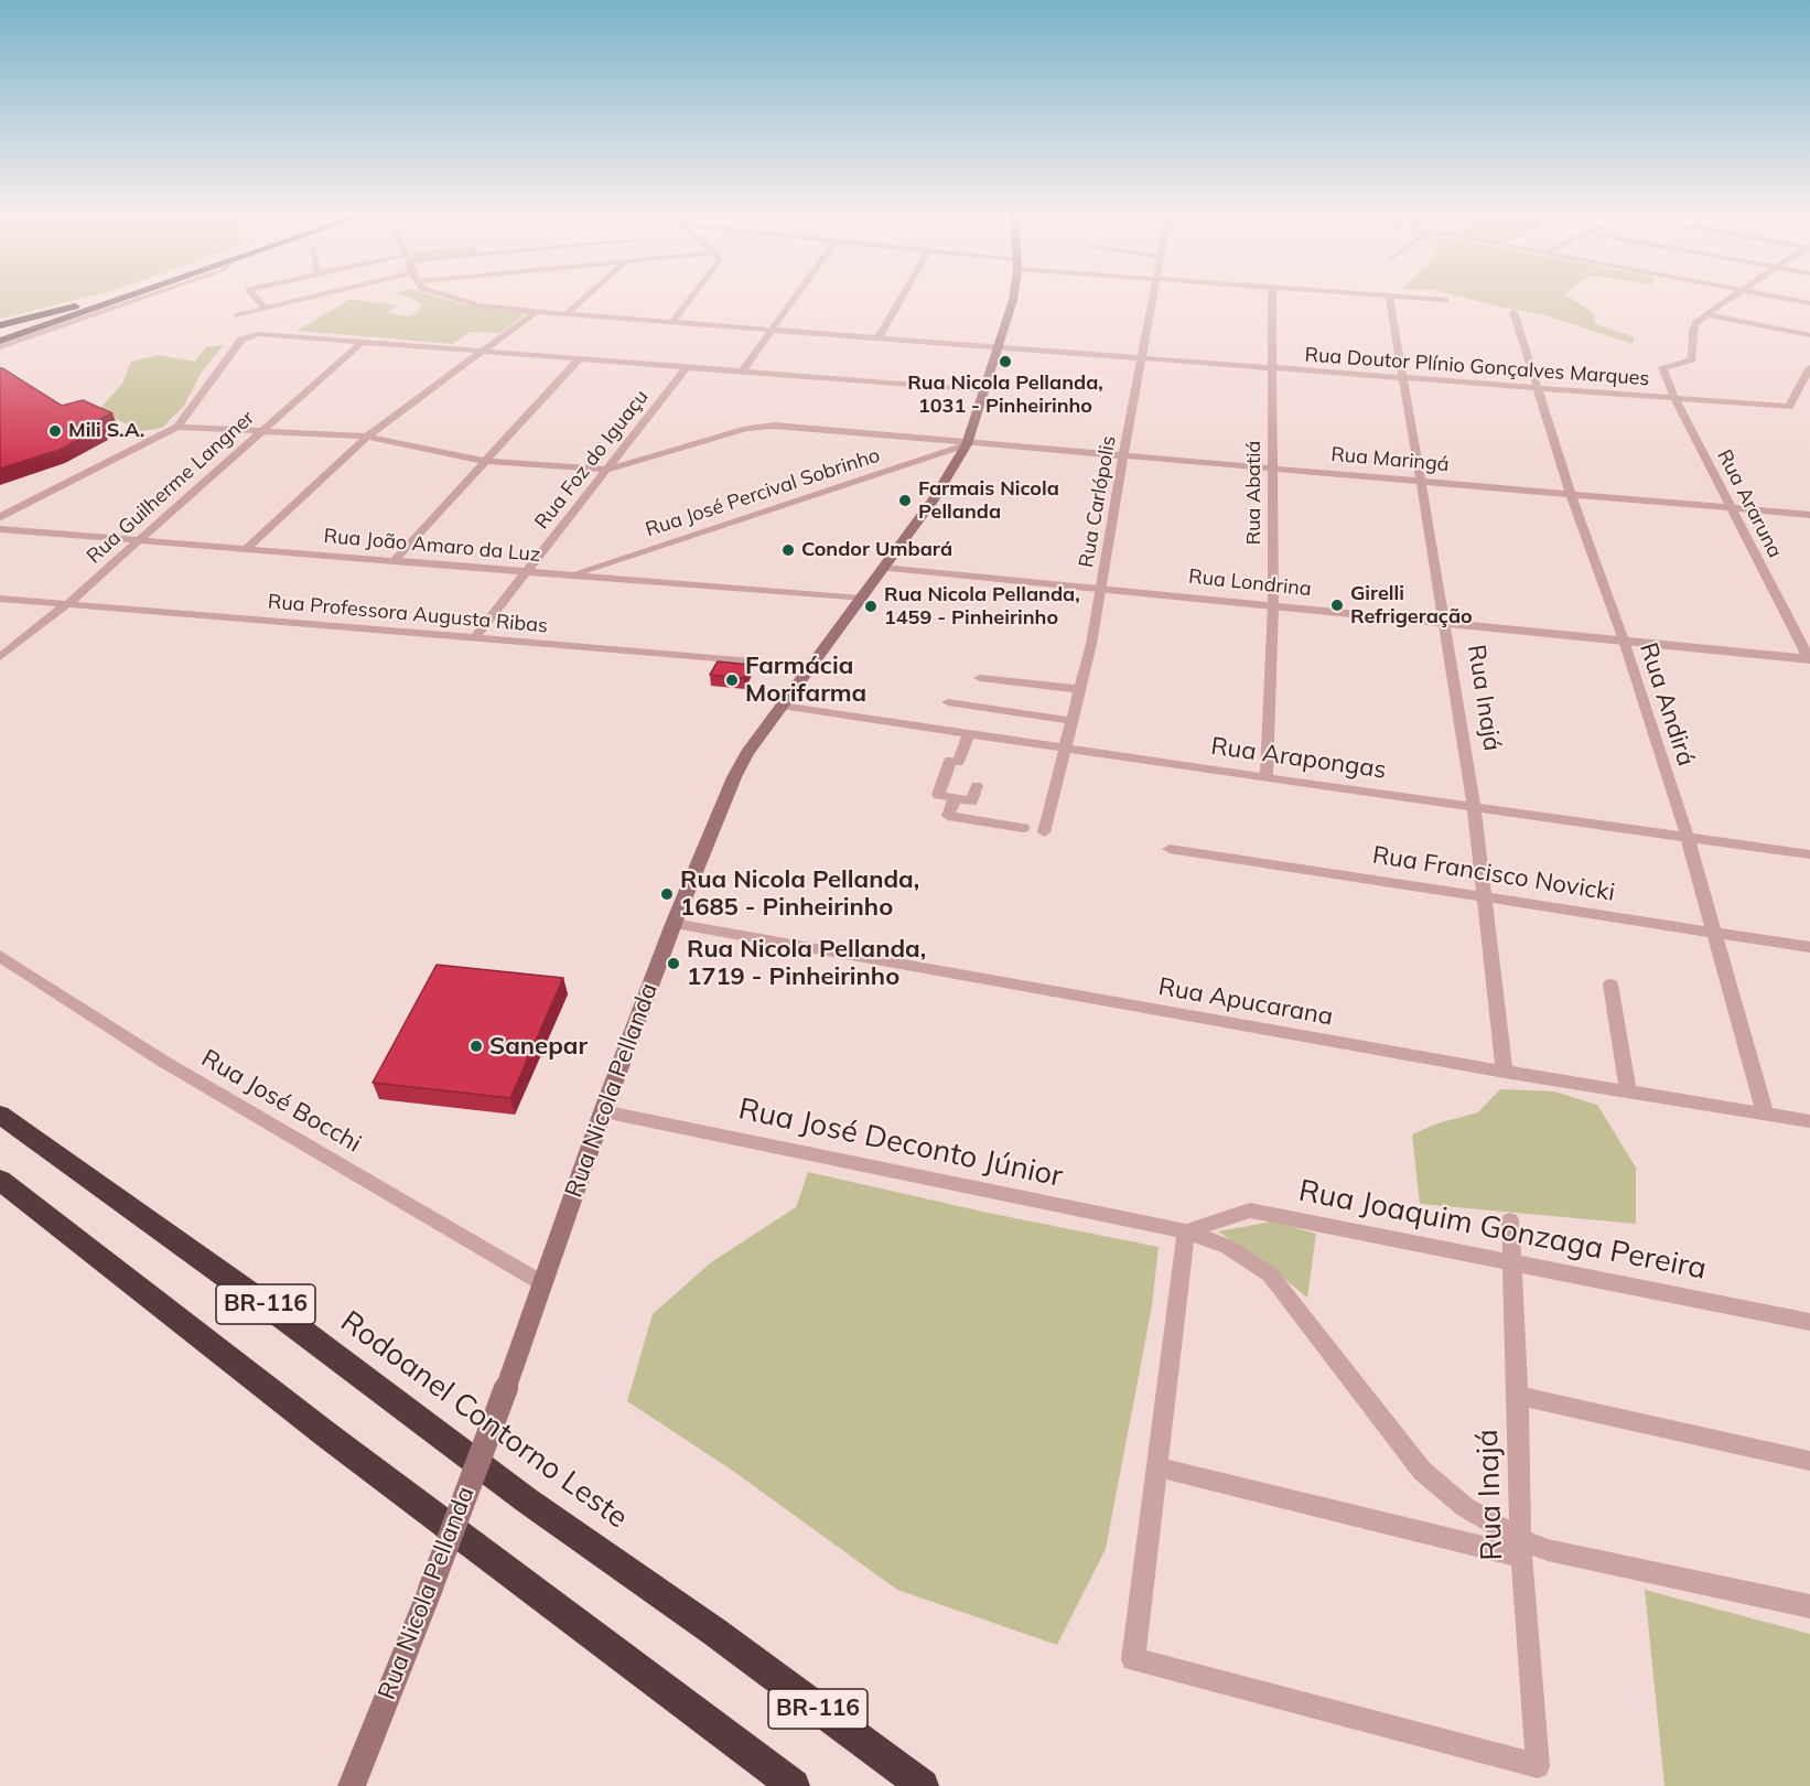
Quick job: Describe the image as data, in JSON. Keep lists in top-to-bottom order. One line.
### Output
{"streets":{"highway":["BR-116","Rodoanel Contorno Leste"],"main road":["Rua Nicola Pellanda"],"street":["Rua Doutor Plínio Gonçalves Marques","Rua Foz do Iguaçu","Rua Maringá","Rua Guilherme Langner","Rua José Percival Sobrinho","Rua Abatiá","Rua Carlópolis","Rua Araruna","Rua João Amaro da Luz","Rua Londrina","Rua Professora Augusta Ribas","Rua Inajá","Rua Andirá","Rua Arapongas","Rua Francisco Novicki","Rua Apucarana","Rua José Bocchi","Rua José Deconto Júnior","Rua Joaquim Gonzaga Pereira"]},"crossings":[["Rua Doutor Plínio Gonçalves Marques","Rua Abatiá"],["Rua Doutor Plínio Gonçalves Marques","Rua Carlópolis"],["Rua Doutor Plínio Gonçalves Marques","Rua Araruna"],["Rua Doutor Plínio Gonçalves Marques","Rua Inajá"],["Rua Doutor Plínio Gonçalves Marques","Rua Andirá"],["Rua Doutor Plínio Gonçalves Marques","Rua Nicola Pellanda"],["Rua Foz do Iguaçu","Rua Maringá"],["Rua Foz do Iguaçu","Rua João Amaro da Luz"],["Rua Foz do Iguaçu","Rua Professora Augusta Ribas"],["Rua Maringá","Rua José Percival Sobrinho"],["Rua Maringá","Rua Abatiá"],["Rua Maringá","Rua Carlópolis"],["Rua Maringá","Rua Araruna"],["Rua Maringá","Rua Inajá"],["Rua Maringá","Rua Andirá"],["Rua Maringá","Rua Nicola Pellanda"],["Rua Guilherme Langner","Rua João Amaro da Luz"],["Rua Guilherme Langner","Rua Professora Augusta Ribas"],["Rua José Percival Sobrinho","Rua João Amaro da Luz"],["Rua José Percival Sobrinho","Rua Nicola Pellanda"],["Rua Abatiá","Rua Londrina"],["Rua Abatiá","Rua Arapongas"],["Rua Carlópolis","Rua Londrina"],["Rua Carlópolis","Rua Arapongas"],["Rua Araruna","Rua Londrina"],["Rua João Amaro da Luz","Rua Nicola Pellanda"],["Rua Londrina","Rua Inajá"],["Rua Londrina","Rua Andirá"],["Rua Londrina","Rua Nicola Pellanda"],["Rua Professora Augusta Ribas","Rua Nicola Pellanda"],["Rua Inajá","Rua Arapongas"],["Rua Inajá","Rua Francisco Novicki"],["Rua Inajá","Rua Apucarana"],["Rua Inajá","Rua José Deconto Júnior"],["Rua Inajá","Rua Joaquim Gonzaga Pereira"],["Rua Andirá","Rua Arapongas"],["Rua Andirá","Rua Francisco Novicki"],["Rua Andirá","Rua Apucarana"],["Rua Arapongas","Rua Nicola Pellanda"],["Rua Apucarana","Rua Nicola Pellanda"],["Rua Nicola Pellanda","Rua José Bocchi"],["Rua Nicola Pellanda","Rua José Deconto Júnior"],["Rua José Deconto Júnior","Rua Joaquim Gonzaga Pereira"]],"places":["Rua Nicola Pellanda, 1031 - Pinheirinho","Mili S.A.","Farmais Nicola Pellanda","Condor Umbará","Girelli Refrigeração","Rua Nicola Pellanda, 1459 - Pinheirinho","Farmácia Morifarma","Rua Nicola Pellanda, 1685 - Pinheirinho","Rua Nicola Pellanda, 1719 - Pinheirinho","Sanepar"]}
